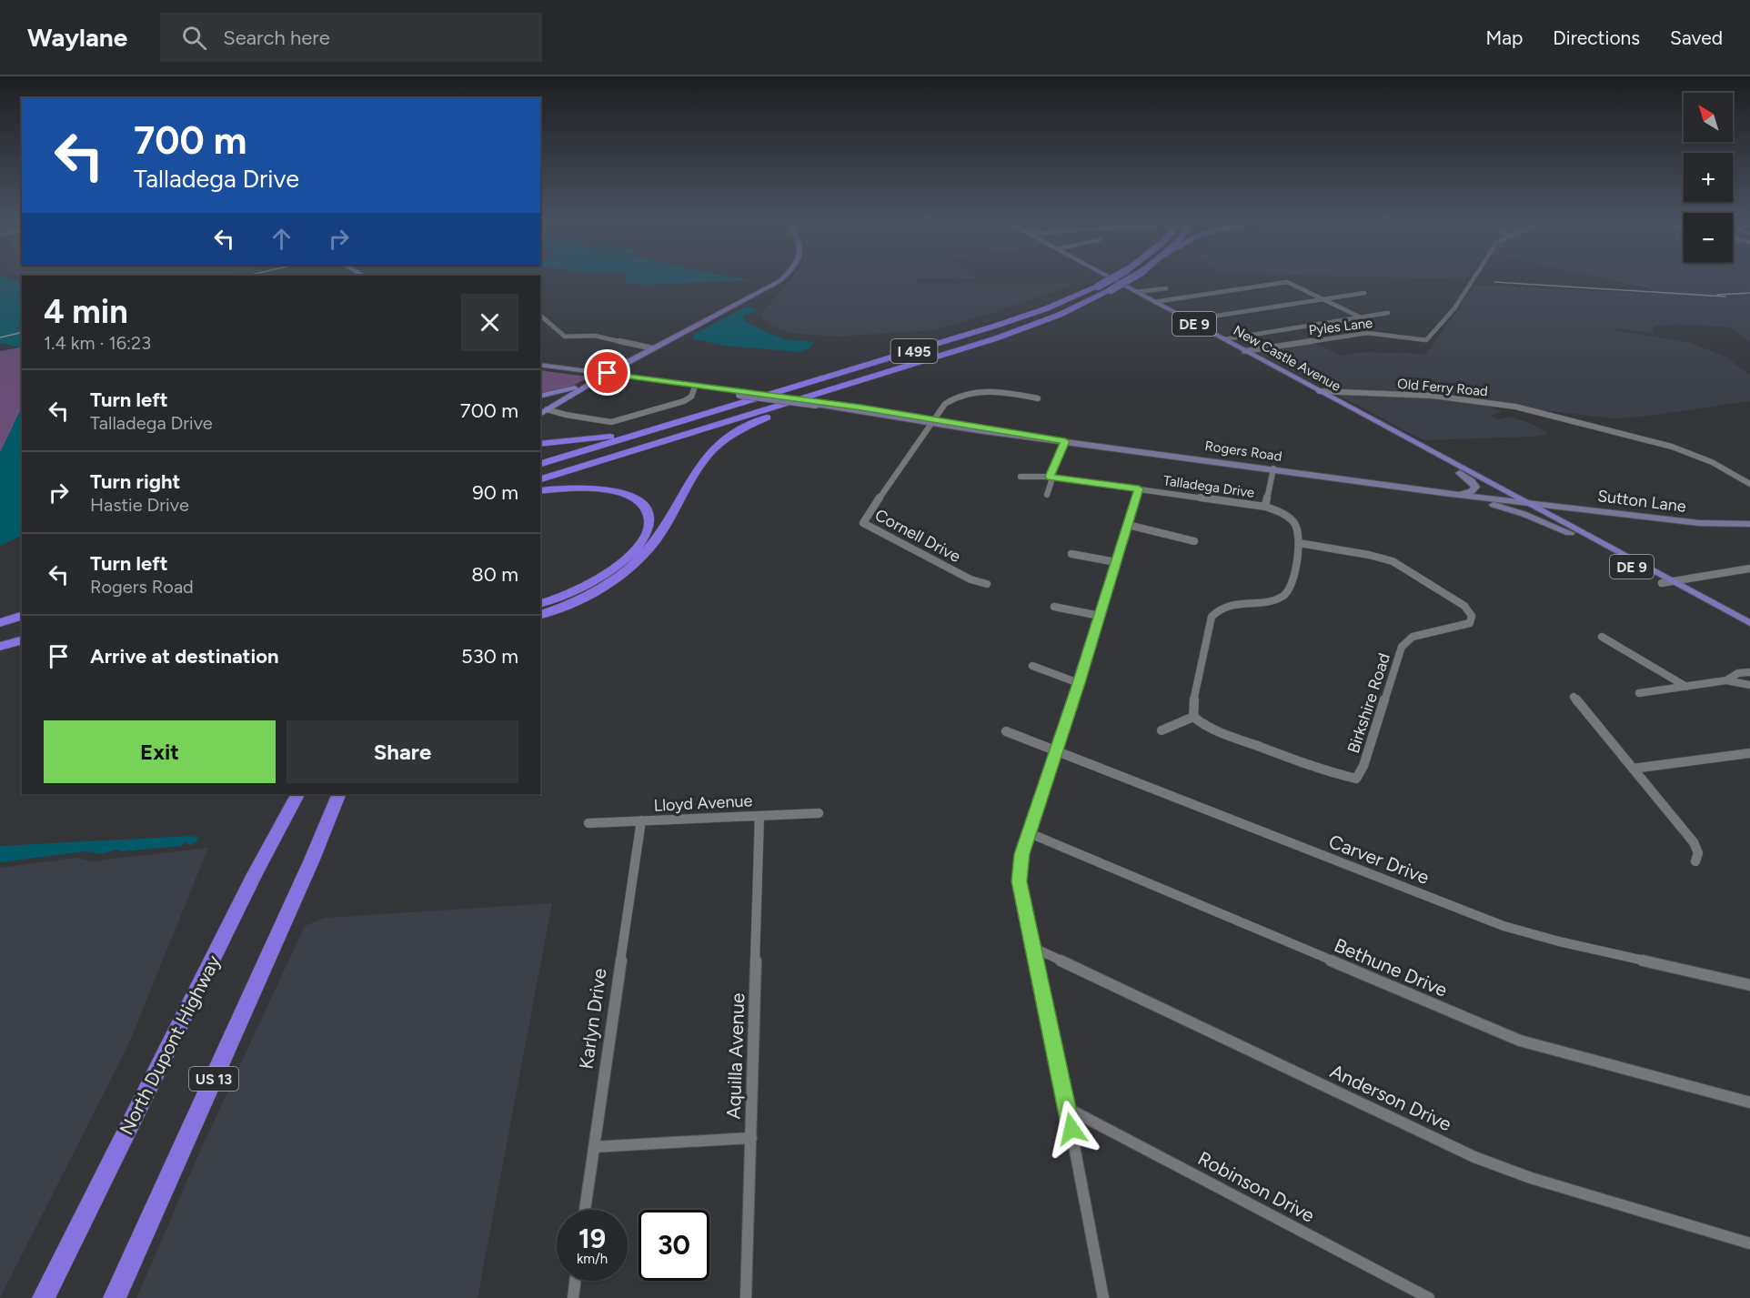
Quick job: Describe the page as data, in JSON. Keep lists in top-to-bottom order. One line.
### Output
{"streets":{"highway":["I 495","North Dupont Highway","US 13"],"main road":["DE 9","New Castle Avenue"],"street":["Pyles Lane","Old Ferry Road","Rogers Road","Talladega Drive","Sutton Lane","Cornell Drive","Birkshire Road","Lloyd Avenue","Carver Drive","Bethune Drive","Karlyn Drive","Aquilla Avenue","Anderson Drive","Robinson Drive"]},"crossings":[["Pyles Lane","New Castle Avenue"],["New Castle Avenue","Old Ferry Road"],["New Castle Avenue","Rogers Road"],["New Castle Avenue","Sutton Lane"],["Rogers Road","Sutton Lane"],["Rogers Road","Cornell Drive"],["Talladega Drive","Birkshire Road"],["Lloyd Avenue","Karlyn Drive"],["Lloyd Avenue","Aquilla Avenue"]],"north":"top left","page":{"header":"Waylane","search":"Search here","nav":["Map","Directions","Saved"],"map_buttons":["+","−"],"turn":["700 m","Talladega Drive"],"heading":["4 min","1.4 km · 16:23"],"list":[{"name":"Turn left","note":"Talladega Drive","value":"700 m"},{"name":"Turn right","note":"Hastie Drive","value":"90 m"},{"name":"Turn left","note":"Rogers Road","value":"80 m"},{"name":"Arrive at destination","value":"530 m"}],"buttons":["Exit","Share"],"speed":"19 km/h","limit":"30"}}
